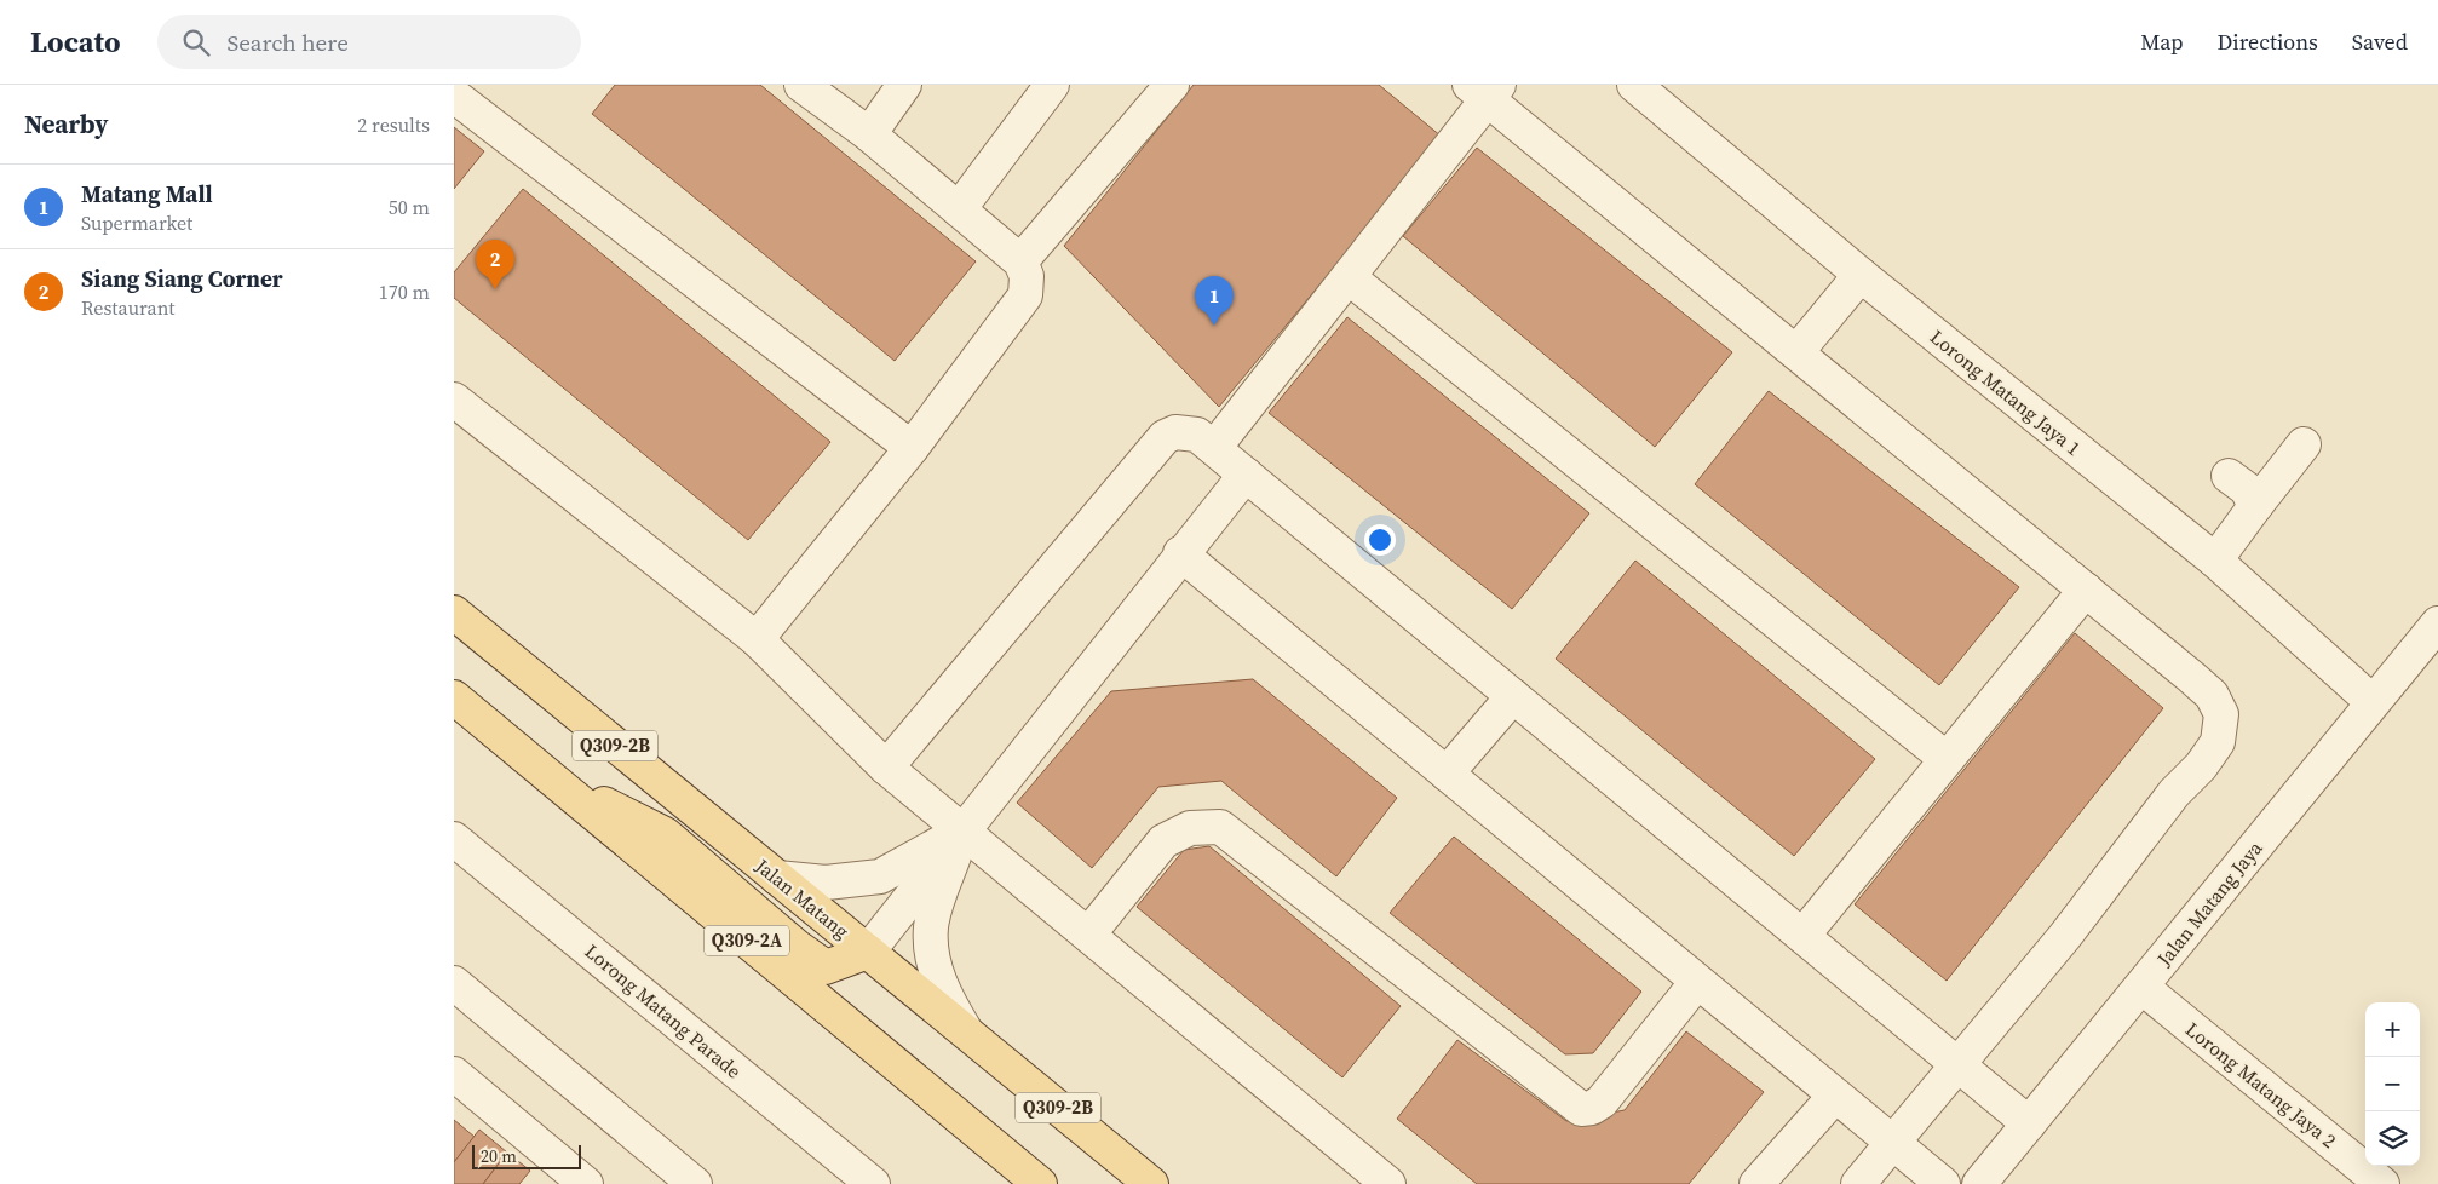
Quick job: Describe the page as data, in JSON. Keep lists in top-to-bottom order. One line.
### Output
{"streets":{"main road":["Q309-2B","Jalan Matang","Q309-2A"],"street":["Lorong Matang Jaya 1","Jalan Matang Jaya","Lorong Matang Parade","Lorong Matang Jaya 2"]},"crossings":[["Lorong Matang Jaya 1","Jalan Matang Jaya"],["Jalan Matang Jaya","Lorong Matang Jaya 2"]],"scale_bar":"20 m","page":{"header":"Locato","search":"Search here","nav":["Map","Directions","Saved"],"heading":["Nearby","2 results"],"list":[{"mark":"1","name":"Matang Mall","note":"Supermarket","value":"50 m"},{"mark":"2","name":"Siang Siang Corner","note":"Restaurant","value":"170 m"}],"pins":["2","1"],"map_buttons":["+","−"],"scale":"20 m"}}
